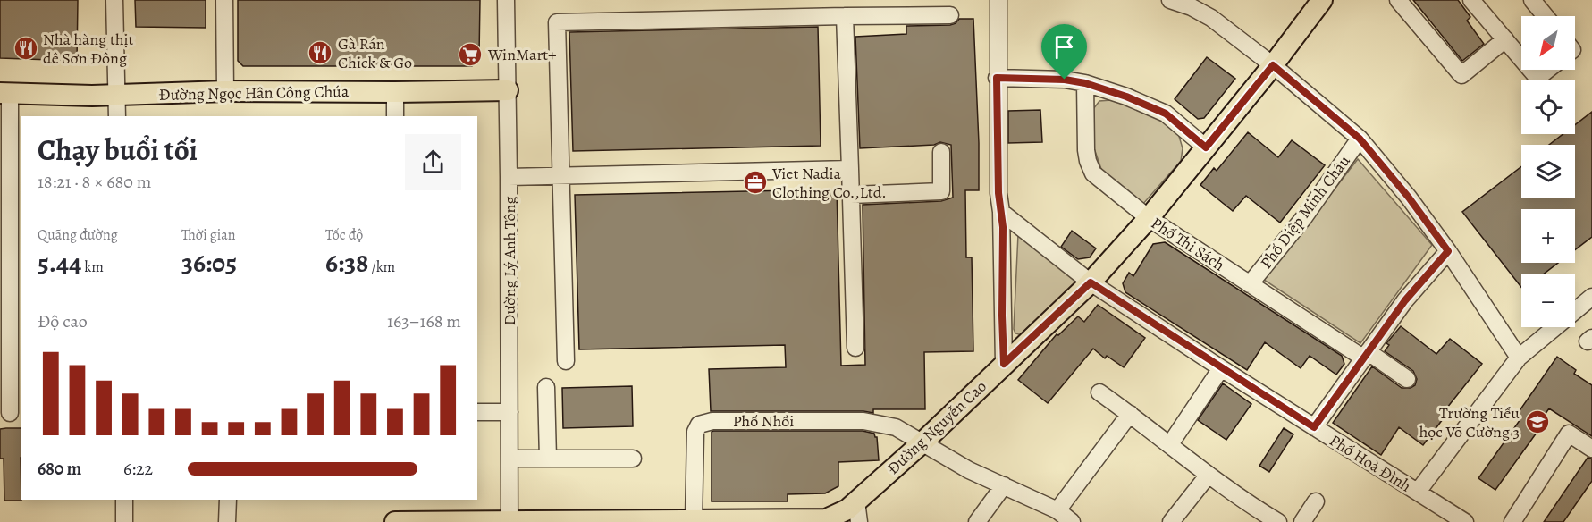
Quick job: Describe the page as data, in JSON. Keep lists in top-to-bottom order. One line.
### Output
{"streets":{"main road":["Đường Ngọc Hân Công Chúa","Đường Nguyễn Cao"],"street":["Phố Diệp Minh Châu","Phố Thi Sách","Đường Lý Anh Tông","Phố Nhồi","Phố Hoà Đình"]},"crossings":[["Đường Ngọc Hân Công Chúa","Đường Lý Anh Tông"],["Phố Diệp Minh Châu","Phố Thi Sách"],["Phố Thi Sách","Đường Nguyễn Cao"],["Đường Lý Anh Tông","Đường Nguyễn Cao"],["Phố Nhồi","Đường Nguyễn Cao"],["Đường Nguyễn Cao","Phố Hoà Đình"]],"places":{"restaurant":["Nhà hàng thịt dê Sơn Đông","Gà Rán Chick & Go"],"supermarket":["WinMart+"],"office":["Viet Nadia Clothing Co.,Ltd."],"school or university":["Trường Tiểu học Võ Cường 3"]},"north":"bottom left","page":{"map_buttons":["+","−"],"heading":["Chạy buổi tối","18:21 · 8 × 680 m"],"stats":[["Quãng đường","5.44 km"],["Thời gian","36:05"],["Tốc độ","6:38 /km"]],"chart":["Độ cao","163–168 m"],"list":[{"name":"680 m","note":"6:22"}]}}
